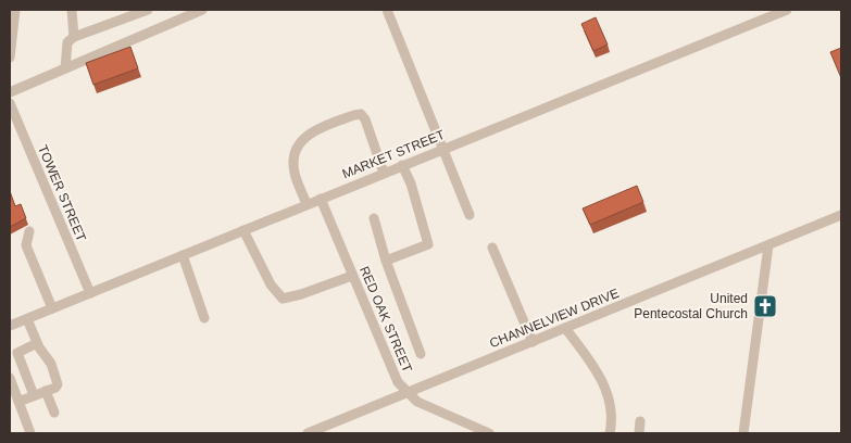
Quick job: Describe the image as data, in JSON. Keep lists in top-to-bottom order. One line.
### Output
{"streets":{"street":["MARKET STREET","TOWER STREET","CHANNELVIEW DRIVE","RED OAK STREET"]},"crossings":[["MARKET STREET","TOWER STREET"],["MARKET STREET","RED OAK STREET"],["CHANNELVIEW DRIVE","RED OAK STREET"]],"places":{"church":["United Pentecostal Church"]}}
